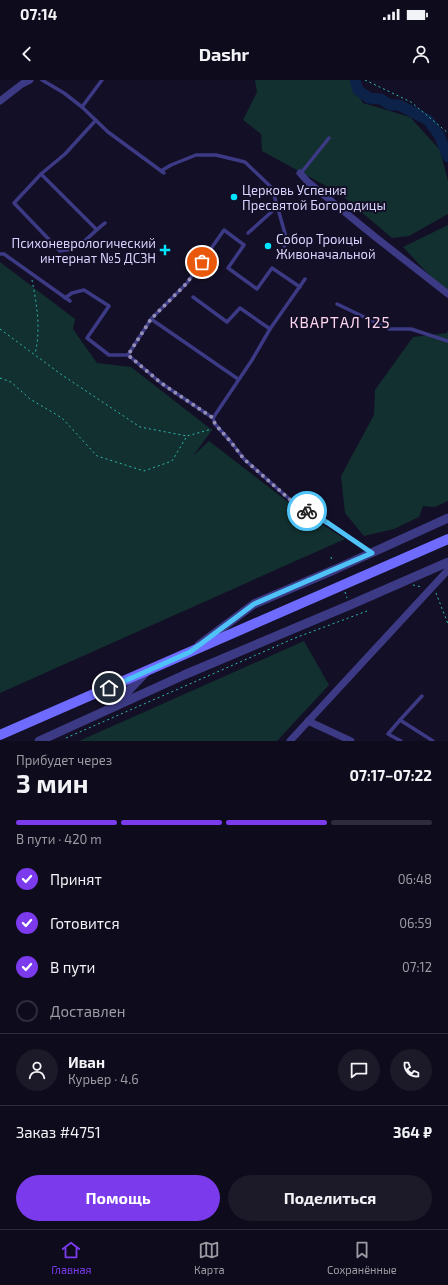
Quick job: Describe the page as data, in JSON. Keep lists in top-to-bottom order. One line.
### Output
{"districts":["КВАРТАЛ 125"],"places":{"other":["Церковь Успения Пресвятой Богородицы","Собор Троицы Живоначальной"],"health":["Психоневрологический интернат №5 ДСЗН"]},"page":{"status":"07:14","header":"Dashr","heading":["3 мин","Прибудет через","07:17–07:22"],"panel":["Иван","Курьер · 4.6","Заказ #4751","364 ₽"],"bar":"В пути · 420 m","list":[["Принят","06:48"],["Готовится","06:59"],["В пути","07:12"],"Доставлен"],"buttons":["Помощь","Поделиться"],"tabs":["Главная","Карта","Сохранённые"]}}
